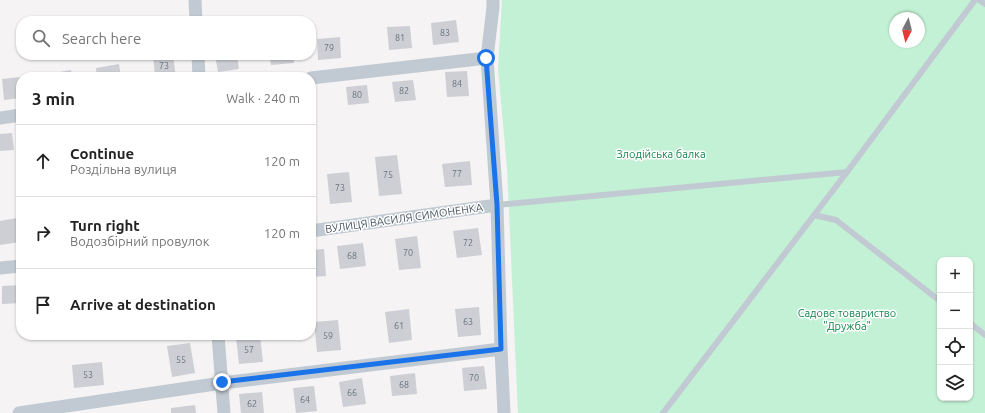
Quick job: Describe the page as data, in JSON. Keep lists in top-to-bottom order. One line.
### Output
{"streets":{"street":["ВУЛИЦЯ ВАСИЛЯ СИМОНЕНКА"]},"parks":["Злодійська балка","Садове товариство \"Дружба\""],"house_numbers":["83","81","79","73","84","82","80","77","75","73","72","70","68","63","61","59","57","55","53","70","68","66","64","62"],"north":"bottom","page":{"search":"Search here","heading":["3 min","Walk · 240 m"],"list":[["Continue","Роздільна вулиця","120 m"],["Turn right","Водозбірний провулок","120 m"],"Arrive at destination"],"map_buttons":["+","−"]}}
